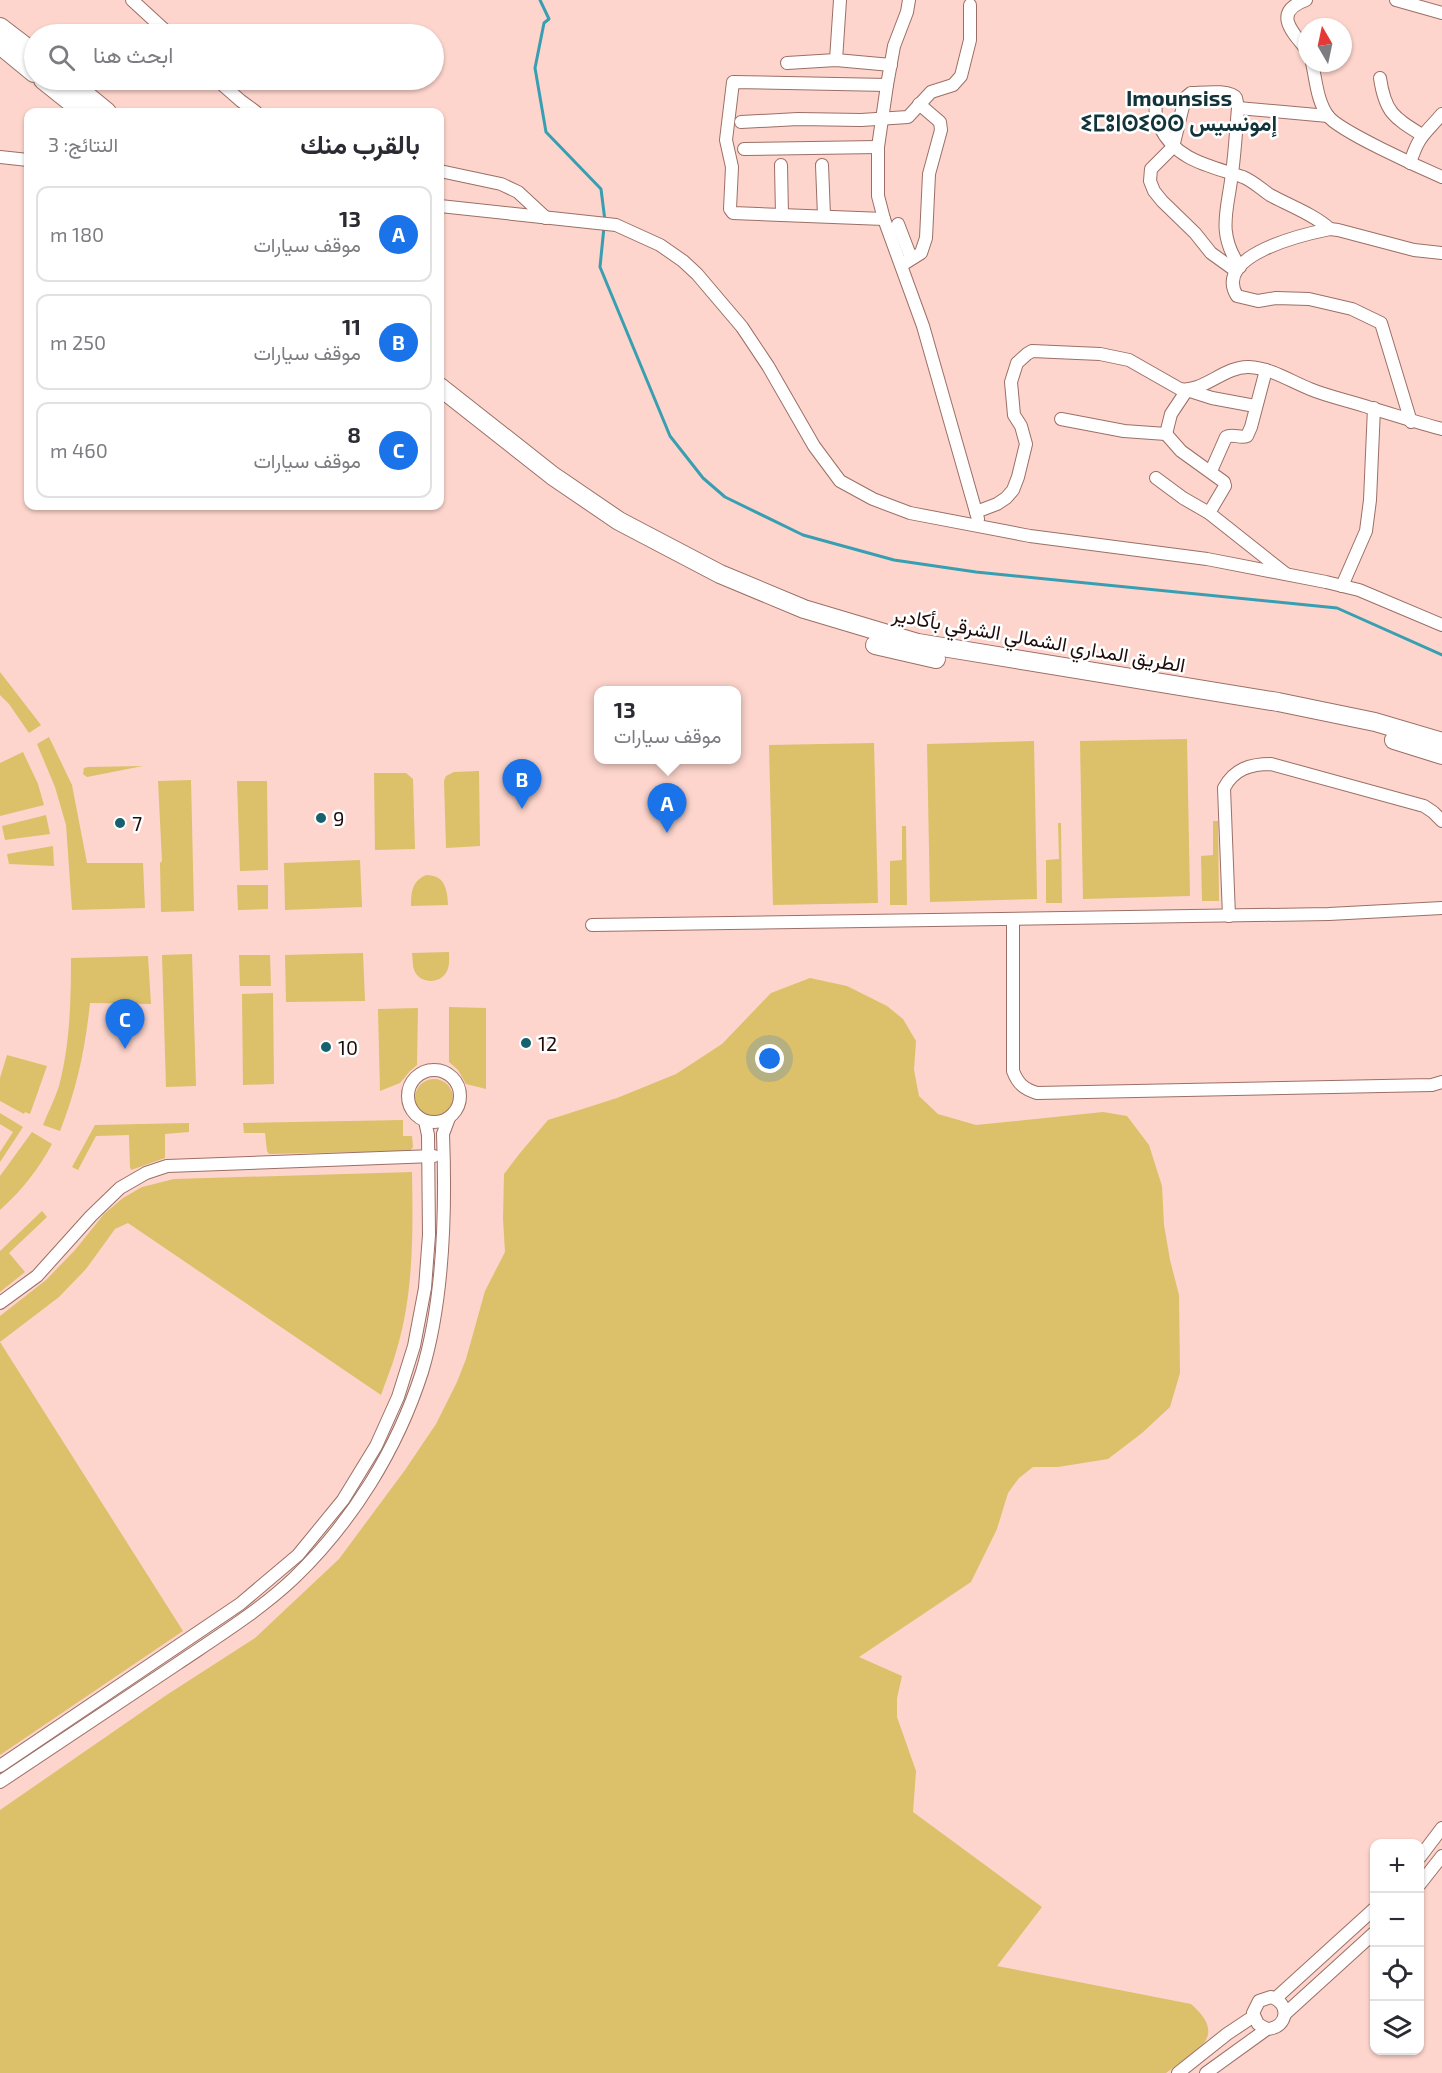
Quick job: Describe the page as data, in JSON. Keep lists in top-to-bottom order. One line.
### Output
{"streets":{"highway":["الطريق المداري الشمالي الشرقي بأكادير"]},"districts":["Imounsiss ⵉⵎⵓⵏⵙⵉⵙⵙ إمونسيس"],"places":["9","7","12","10"],"north":"top","page":{"search":"ابحث هنا","heading":["بالقرب منك","النتائج: 3"],"list":[{"mark":"A","name":"13","note":"موقف سيارات","value":"180 m"},{"mark":"B","name":"11","note":"موقف سيارات","value":"250 m"},{"mark":"C","name":"8","note":"موقف سيارات","value":"460 m"}],"popup":["13","موقف سيارات"],"pins":["B","A","C"],"map_buttons":["+","−"]}}
